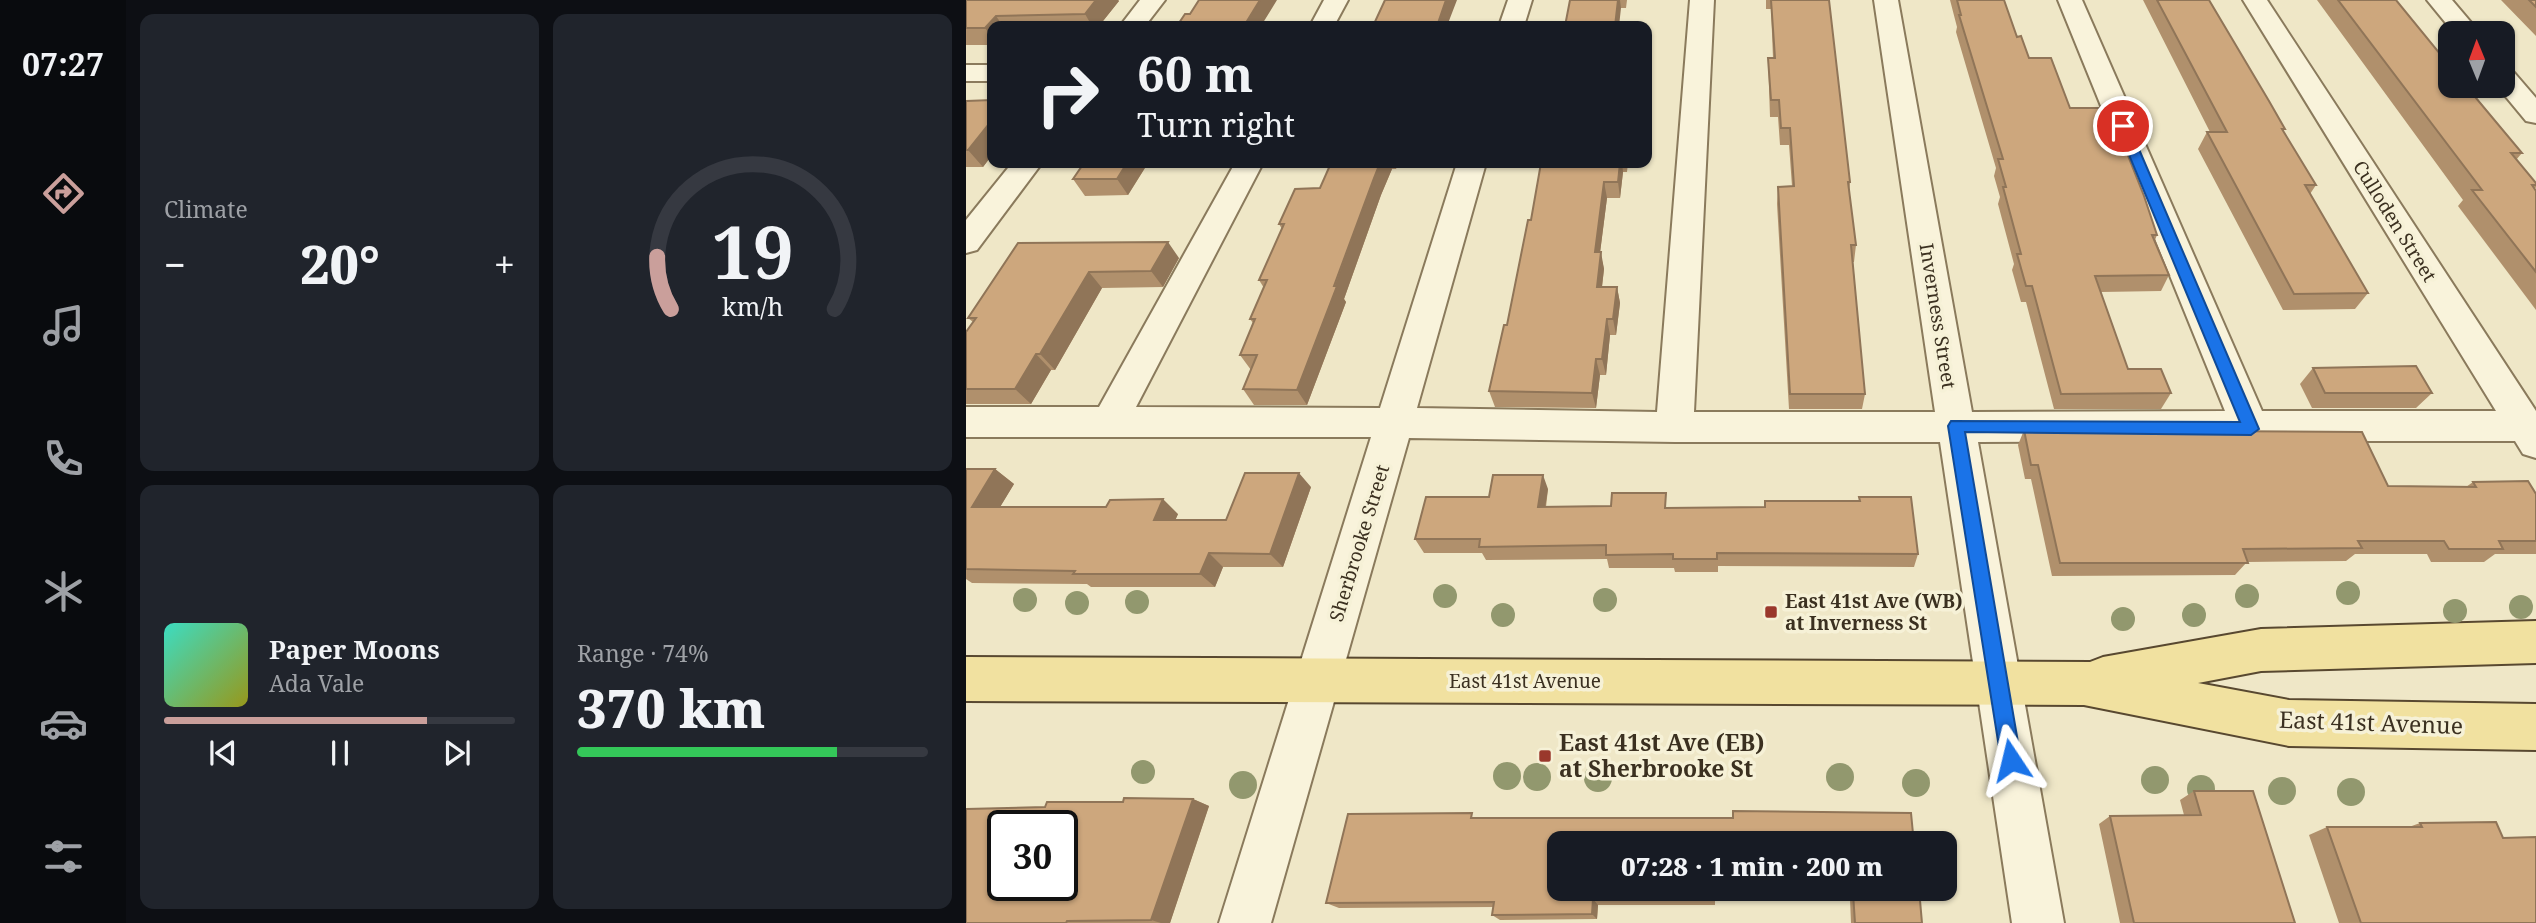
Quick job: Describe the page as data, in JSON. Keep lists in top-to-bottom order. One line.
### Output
{"streets":{"main road":["East 41st Avenue"],"street":["Culloden Street","Inverness Street","Sherbrooke Street"]},"crossings":[["Inverness Street","East 41st Avenue"],["Sherbrooke Street","East 41st Avenue"]],"places":{"transit":["East 41st Ave (WB) at Inverness St","East 41st Ave (EB) at Sherbrooke St"]},"north":"top","page":{"tabs":"07:27","tile":["Climate",["Range · 74%","370 km"]],"turn":["60 m","Turn right"],"heat":["−","20°","+"],"song":["Paper Moons","Ada Vale"],"limit":"30","trip":"07:28 · 1 min · 200 m","gauge":["19","km/h"]}}
